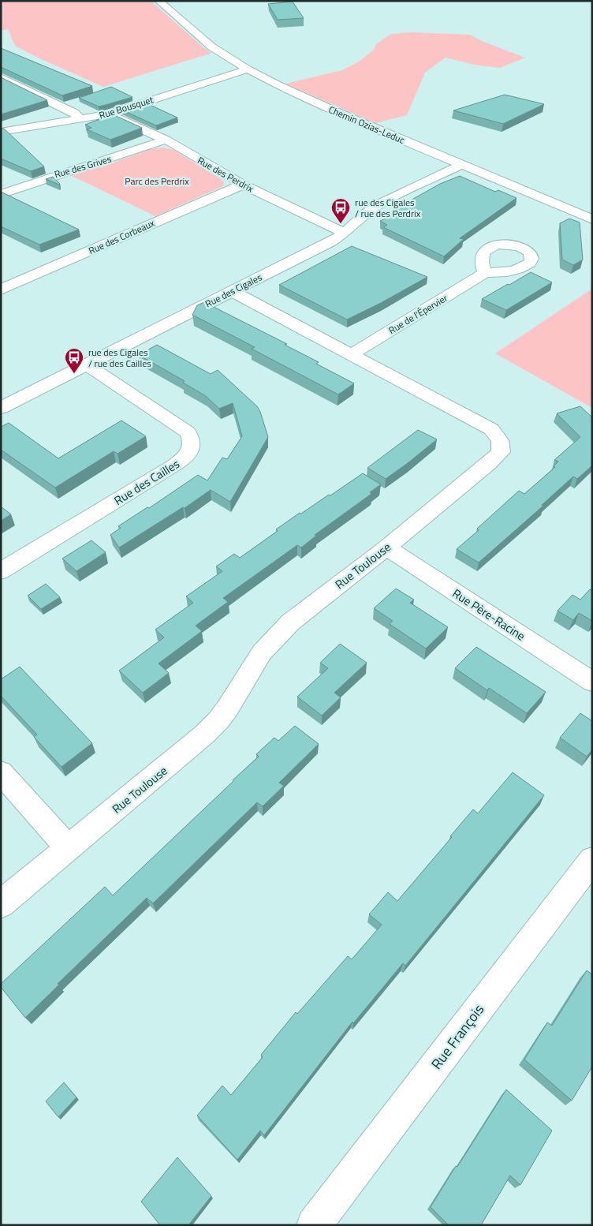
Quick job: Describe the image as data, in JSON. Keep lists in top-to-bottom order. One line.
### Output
{"streets":{"street":["Rue Bousquet","Chemin Ozias-Leduc","Rue des Grives","Rue des Perdrix","Rue des Corbeaux","Rue des Cigales","Rue de l'Épervier","Rue des Cailles","Rue Toulouse","Rue Père-Racine","Rue François"]},"crossings":[["Rue Bousquet","Chemin Ozias-Leduc"],["Rue Bousquet","Rue des Perdrix"],["Chemin Ozias-Leduc","Rue des Cigales"],["Rue des Grives","Rue des Perdrix"],["Rue des Perdrix","Rue des Corbeaux"],["Rue des Perdrix","Rue des Cigales"],["Rue des Cigales","Rue des Cailles"],["Rue des Cigales","Rue Toulouse"],["Rue de l'Épervier","Rue Toulouse"],["Rue Toulouse","Rue Père-Racine"]],"parks":["Parc des Perdrix"],"places":{"bus stop":["rue des Cigales / rue des Perdrix","rue des Cigales / rue des Cailles"]}}
